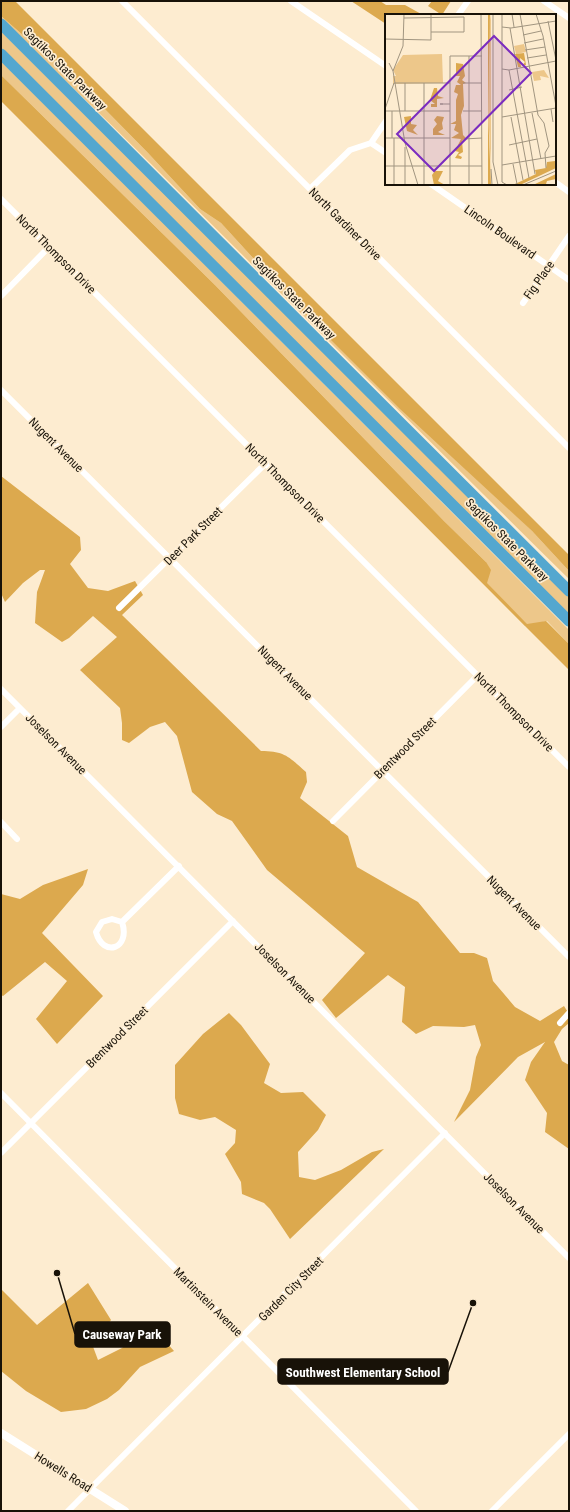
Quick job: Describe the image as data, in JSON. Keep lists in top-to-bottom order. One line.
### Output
{"streets":{"highway":["Sagtikos State Parkway"],"street":["North Gardiner Drive","Lincoln Boulevard","North Thompson Drive","Fig Place","Nugent Avenue","Deer Park Street","Joselson Avenue","Brentwood Street","Garden City Street","Martinstein Avenue","Howells Road"]},"crossings":[["Lincoln Boulevard","Fig Place"],["North Thompson Drive","Deer Park Street"],["North Thompson Drive","Brentwood Street"],["Nugent Avenue","Deer Park Street"],["Nugent Avenue","Brentwood Street"],["Joselson Avenue","Brentwood Street"],["Joselson Avenue","Garden City Street"],["Brentwood Street","Martinstein Avenue"],["Garden City Street","Martinstein Avenue"],["Garden City Street","Howells Road"]],"places":["Causeway Park","Southwest Elementary School"]}
